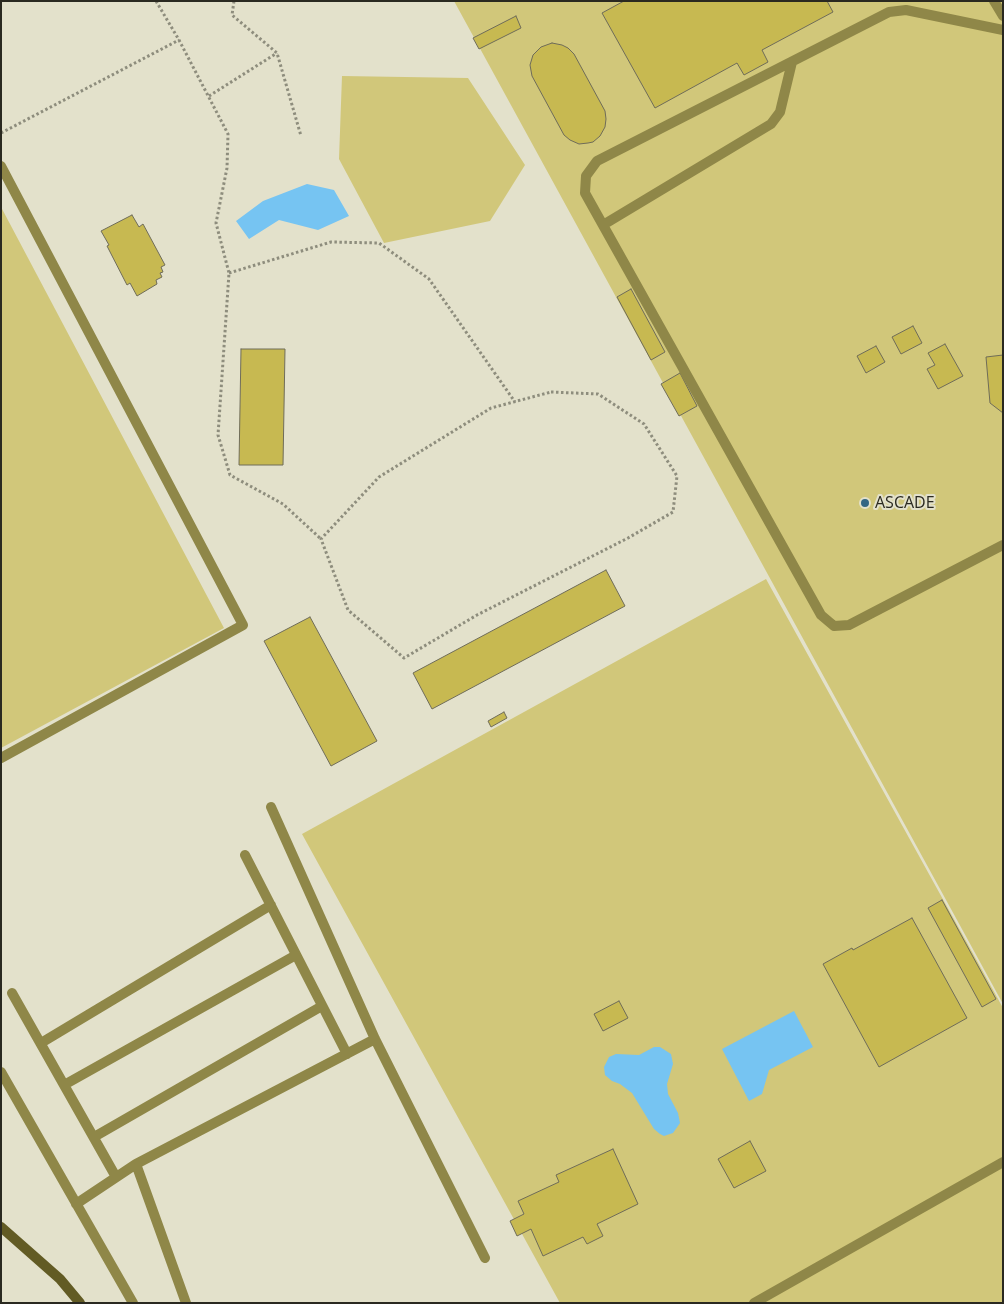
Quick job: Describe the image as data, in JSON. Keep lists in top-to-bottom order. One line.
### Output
{"places":["ASCADE"]}
